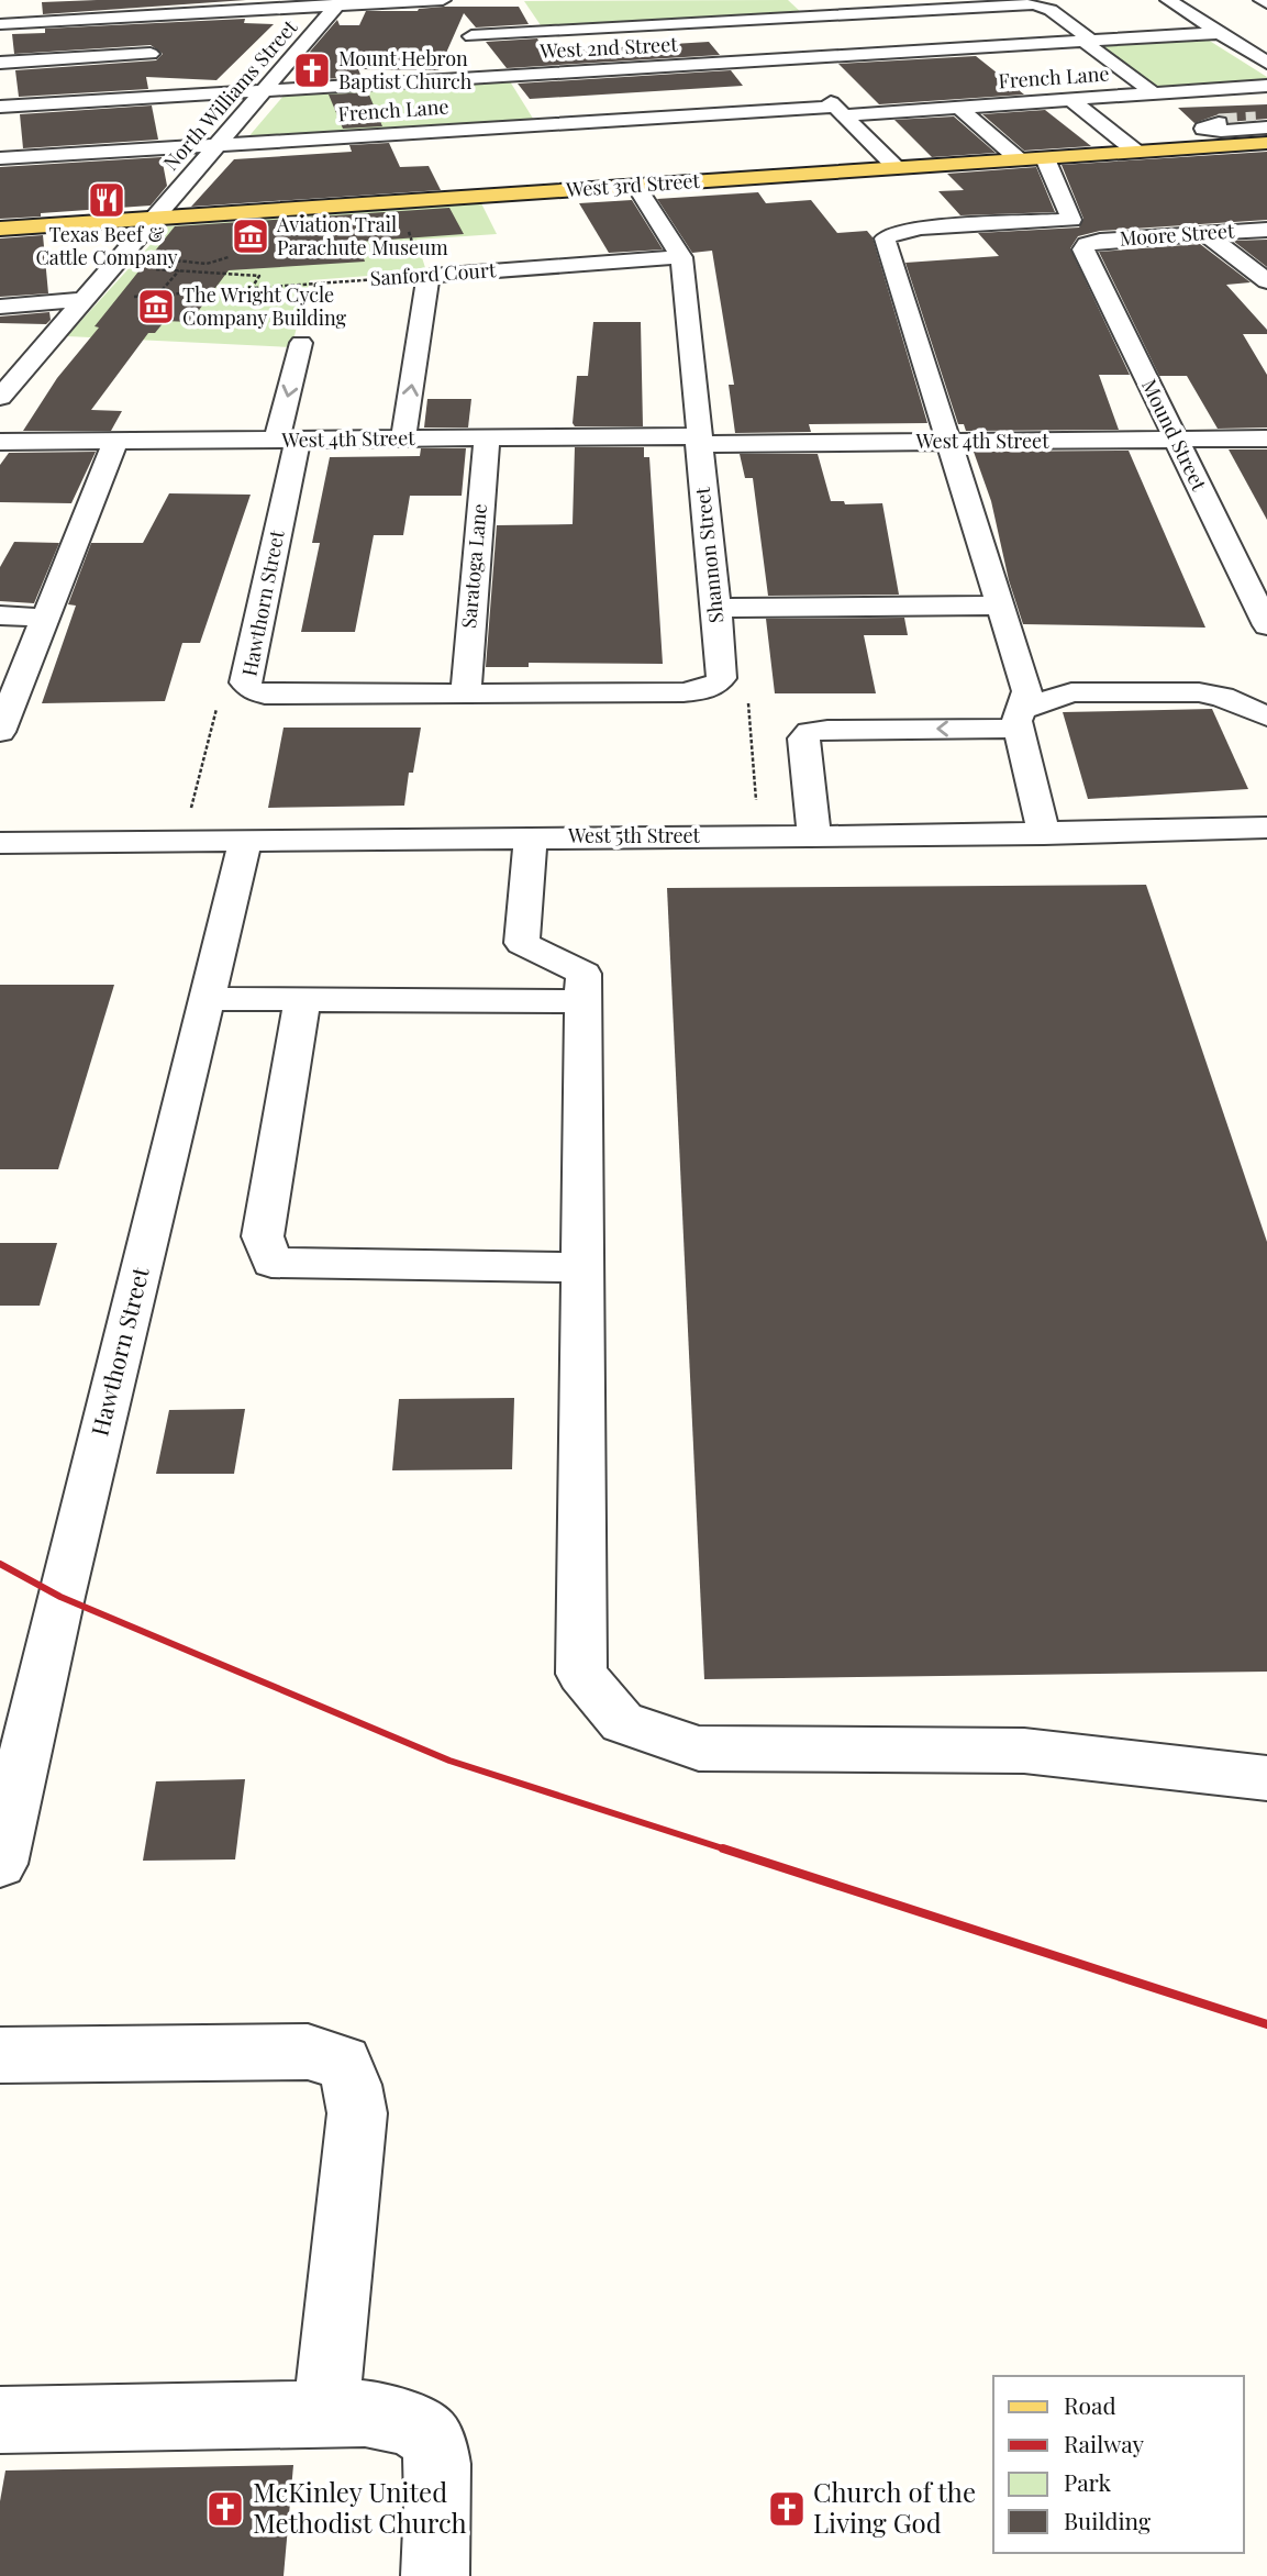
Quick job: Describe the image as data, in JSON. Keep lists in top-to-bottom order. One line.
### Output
{"streets":{"main road":["West 3rd Street"],"street":["West 2nd Street","French Lane","North Williams Street","Moore Street","Sanford Court","Mound Street","West 4th Street","Shannon Street","Saratoga Lane","Hawthorn Street","West 5th Street"]},"crossings":[["West 2nd Street","French Lane"],["West 2nd Street","North Williams Street"],["French Lane","North Williams Street"],["North Williams Street","West 3rd Street"],["North Williams Street","Sanford Court"],["West 3rd Street","Shannon Street"],["Moore Street","Mound Street"],["Sanford Court","Shannon Street"],["Mound Street","West 4th Street"],["West 4th Street","Shannon Street"],["West 4th Street","Saratoga Lane"],["West 4th Street","Hawthorn Street"],["Saratoga Lane","Hawthorn Street"],["Hawthorn Street","West 5th Street"]],"places":{"church":["Mount Hebron Baptist Church","McKinley United Methodist Church","Church of the Living God"],"restaurant":["Texas Beef & Cattle Company"],"museum":["Aviation Trail Parachute Museum","The Wright Cycle Company Building"]},"legend":["Road","Railway","Park","Building"]}
